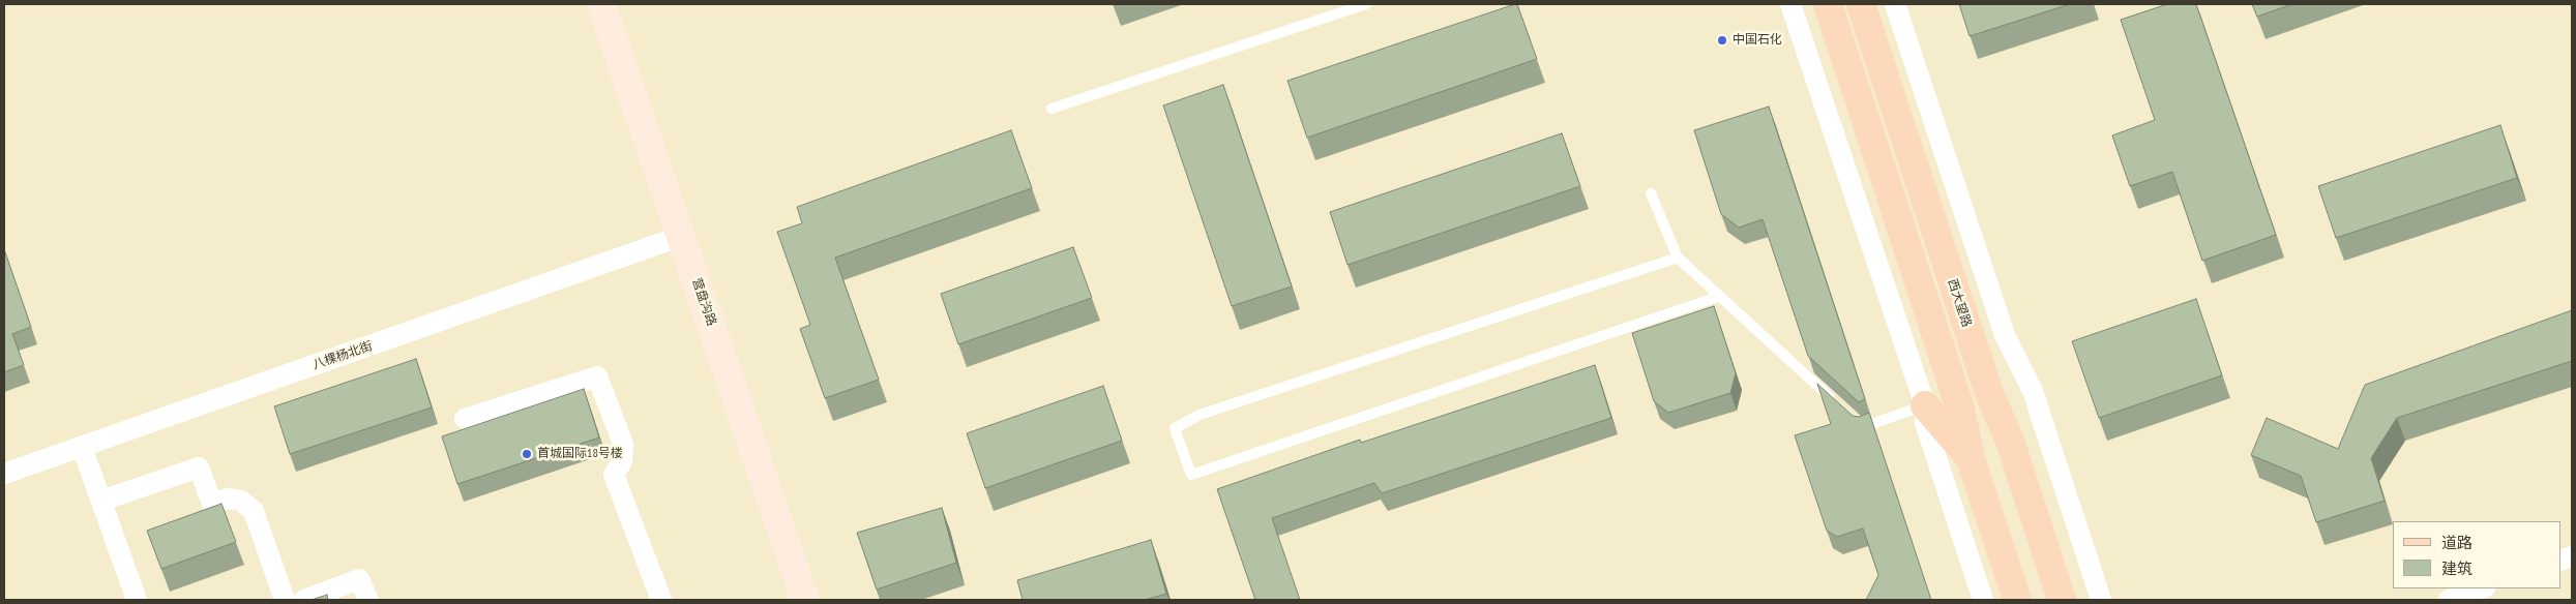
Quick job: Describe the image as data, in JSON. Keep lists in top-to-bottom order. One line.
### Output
{"streets":{"main road":["西大望路"],"street":["营盘沟路","八棵杨北街"]},"crossings":[["营盘沟路","八棵杨北街"]],"places":["中国石化","首城国际18号楼"],"legend":["道路","建筑"]}
